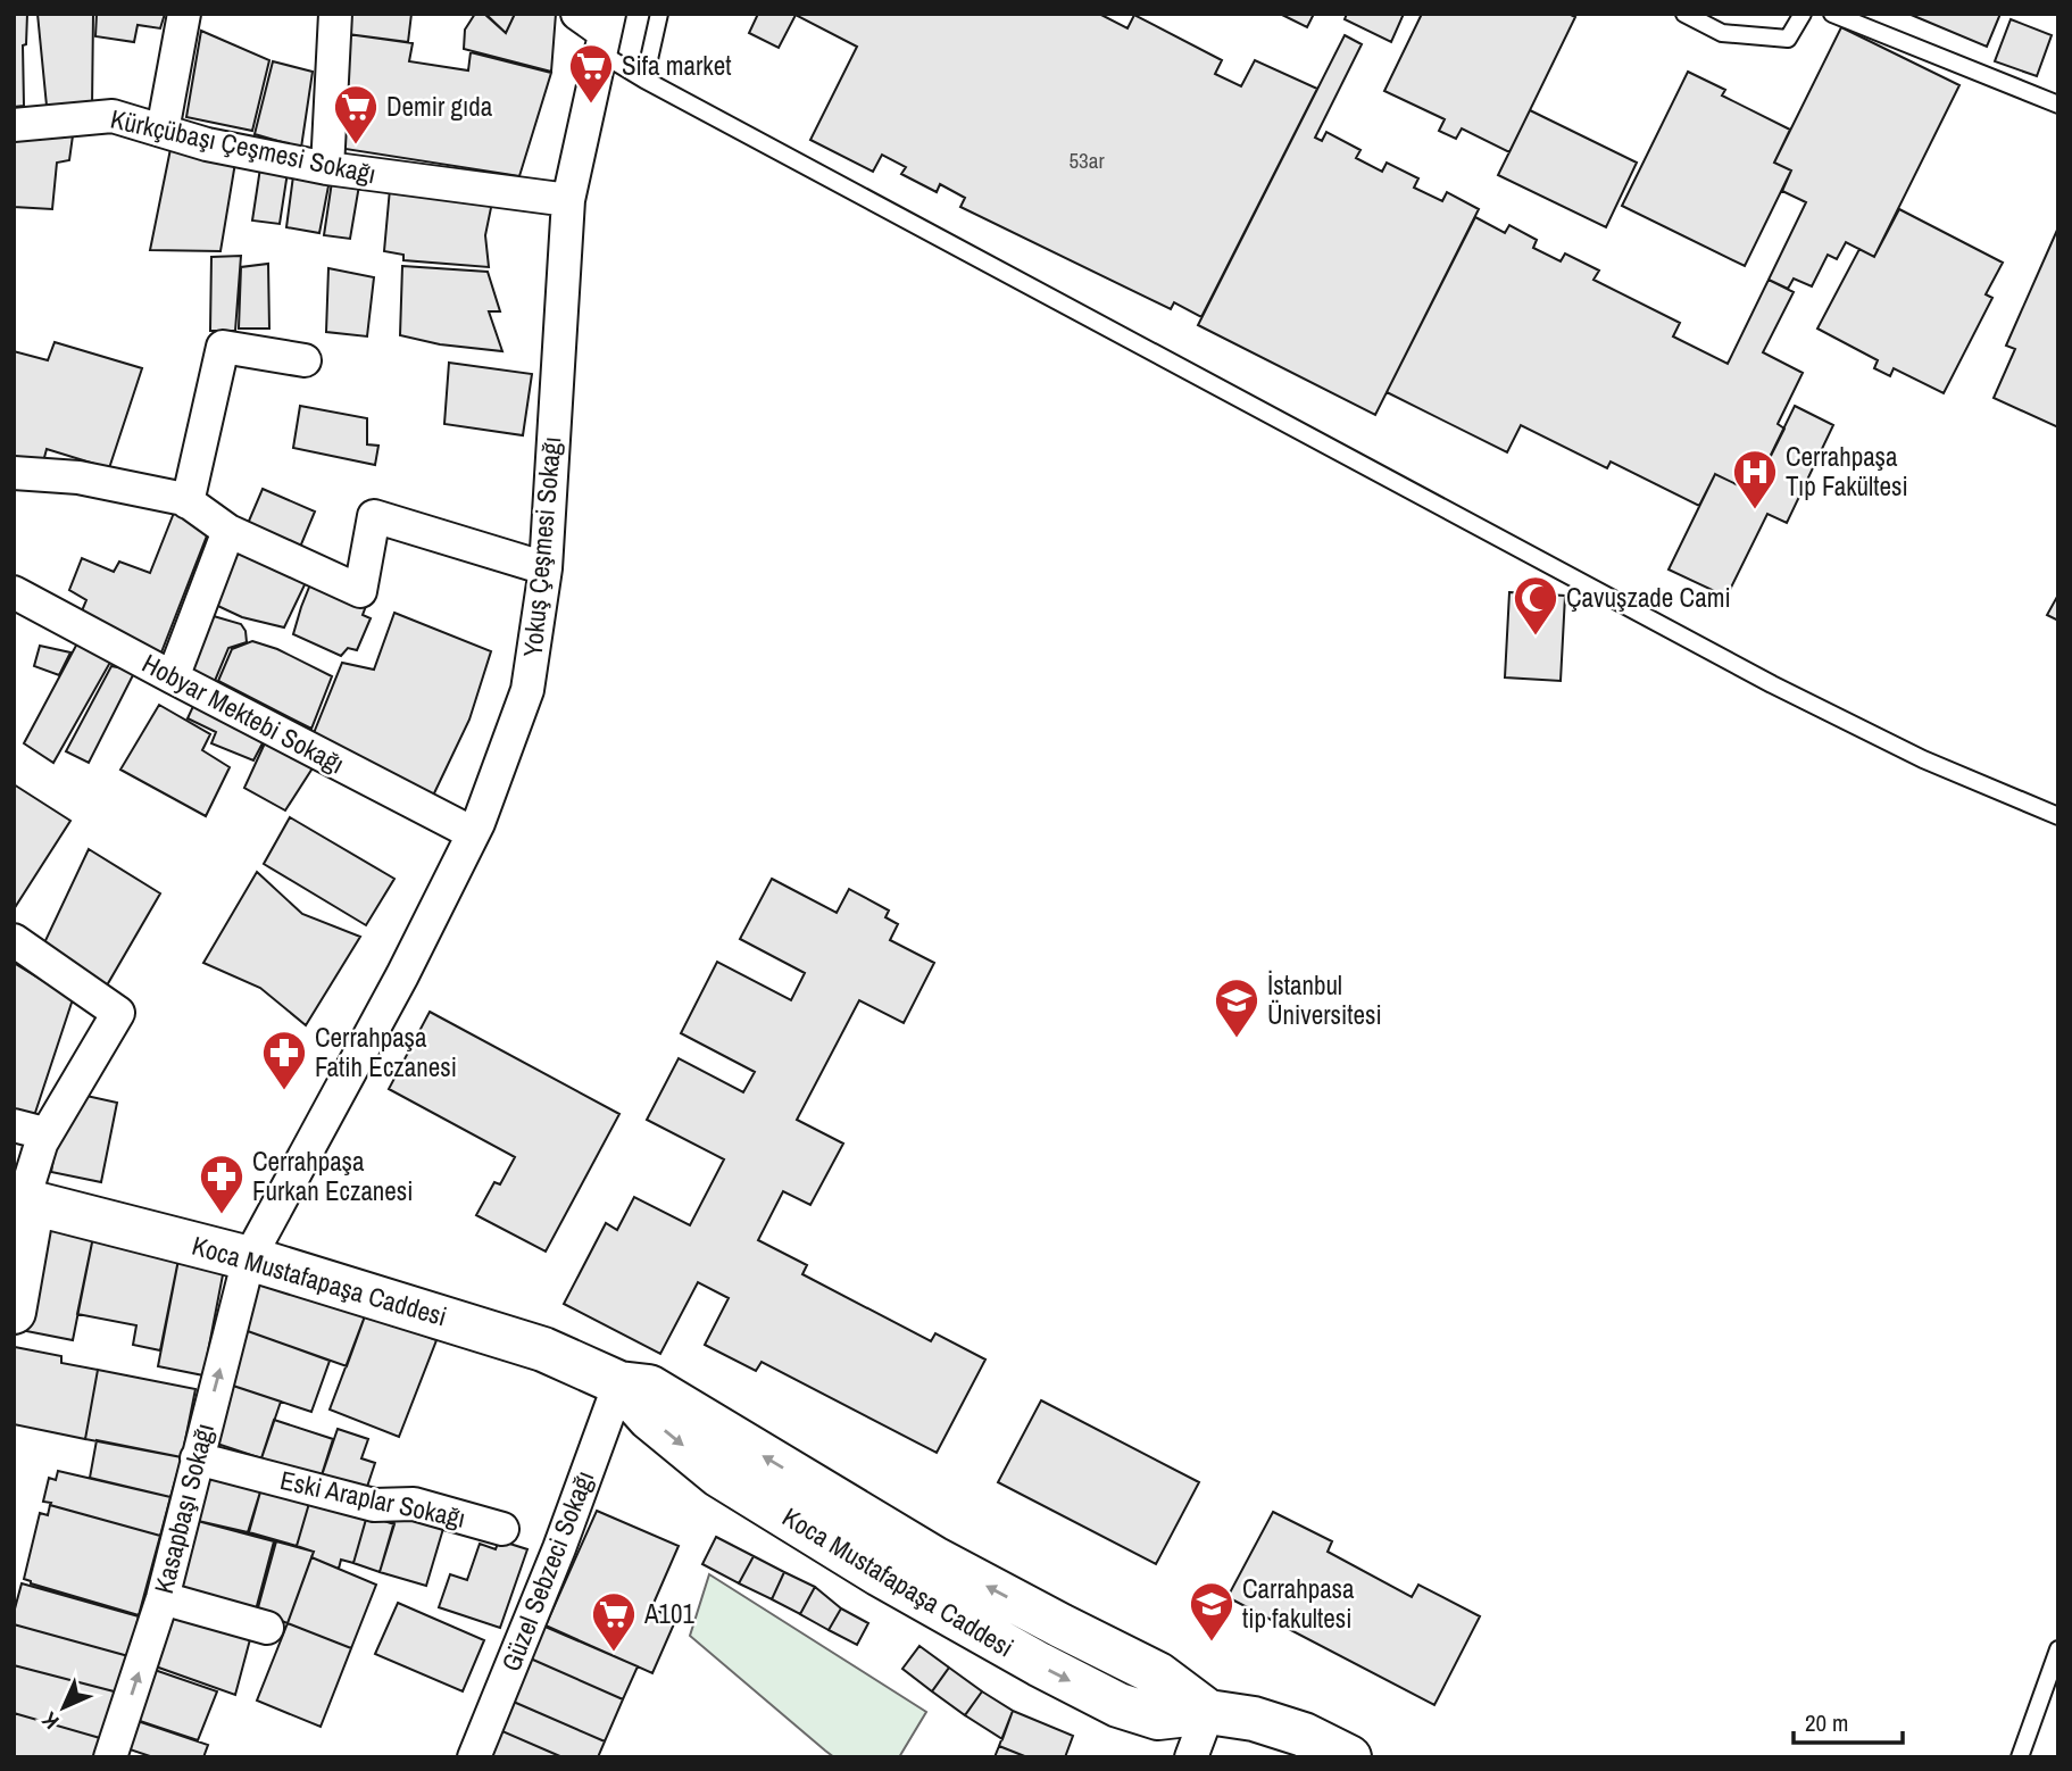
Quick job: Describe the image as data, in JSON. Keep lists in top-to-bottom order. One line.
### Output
{"streets":{"street":["Kürkçübaşı Çeşmesi Sokağı","Yokuş Çeşmesi Sokağı","Hobyar Mektebi Sokağı","Koca Mustafapaşa Caddesi","Eski Araplar Sokağı","Kasapbaşı Sokağı","Güzel Sebzeci Sokağı"]},"crossings":[["Kürkçübaşı Çeşmesi Sokağı","Yokuş Çeşmesi Sokağı"],["Yokuş Çeşmesi Sokağı","Hobyar Mektebi Sokağı"],["Yokuş Çeşmesi Sokağı","Koca Mustafapaşa Caddesi"],["Yokuş Çeşmesi Sokağı","Kasapbaşı Sokağı"],["Koca Mustafapaşa Caddesi","Kasapbaşı Sokağı"],["Koca Mustafapaşa Caddesi","Güzel Sebzeci Sokağı"],["Eski Araplar Sokağı","Kasapbaşı Sokağı"]],"places":{"supermarket":["Sifa market","Demir gıda","A101"],"hospital":["Cerrahpaşa Tıp Fakültesi"],"mosque":["Çavuşzade Cami"],"school or university":["İstanbul Üniversitesi","Carrahpasa tip fakultesi"],"pharmacy":["Cerrahpaşa Fatih Eczanesi","Cerrahpaşa Furkan Eczanesi"]},"house_numbers":["53ar"],"scale_bar":"20 m","north":"bottom left"}
